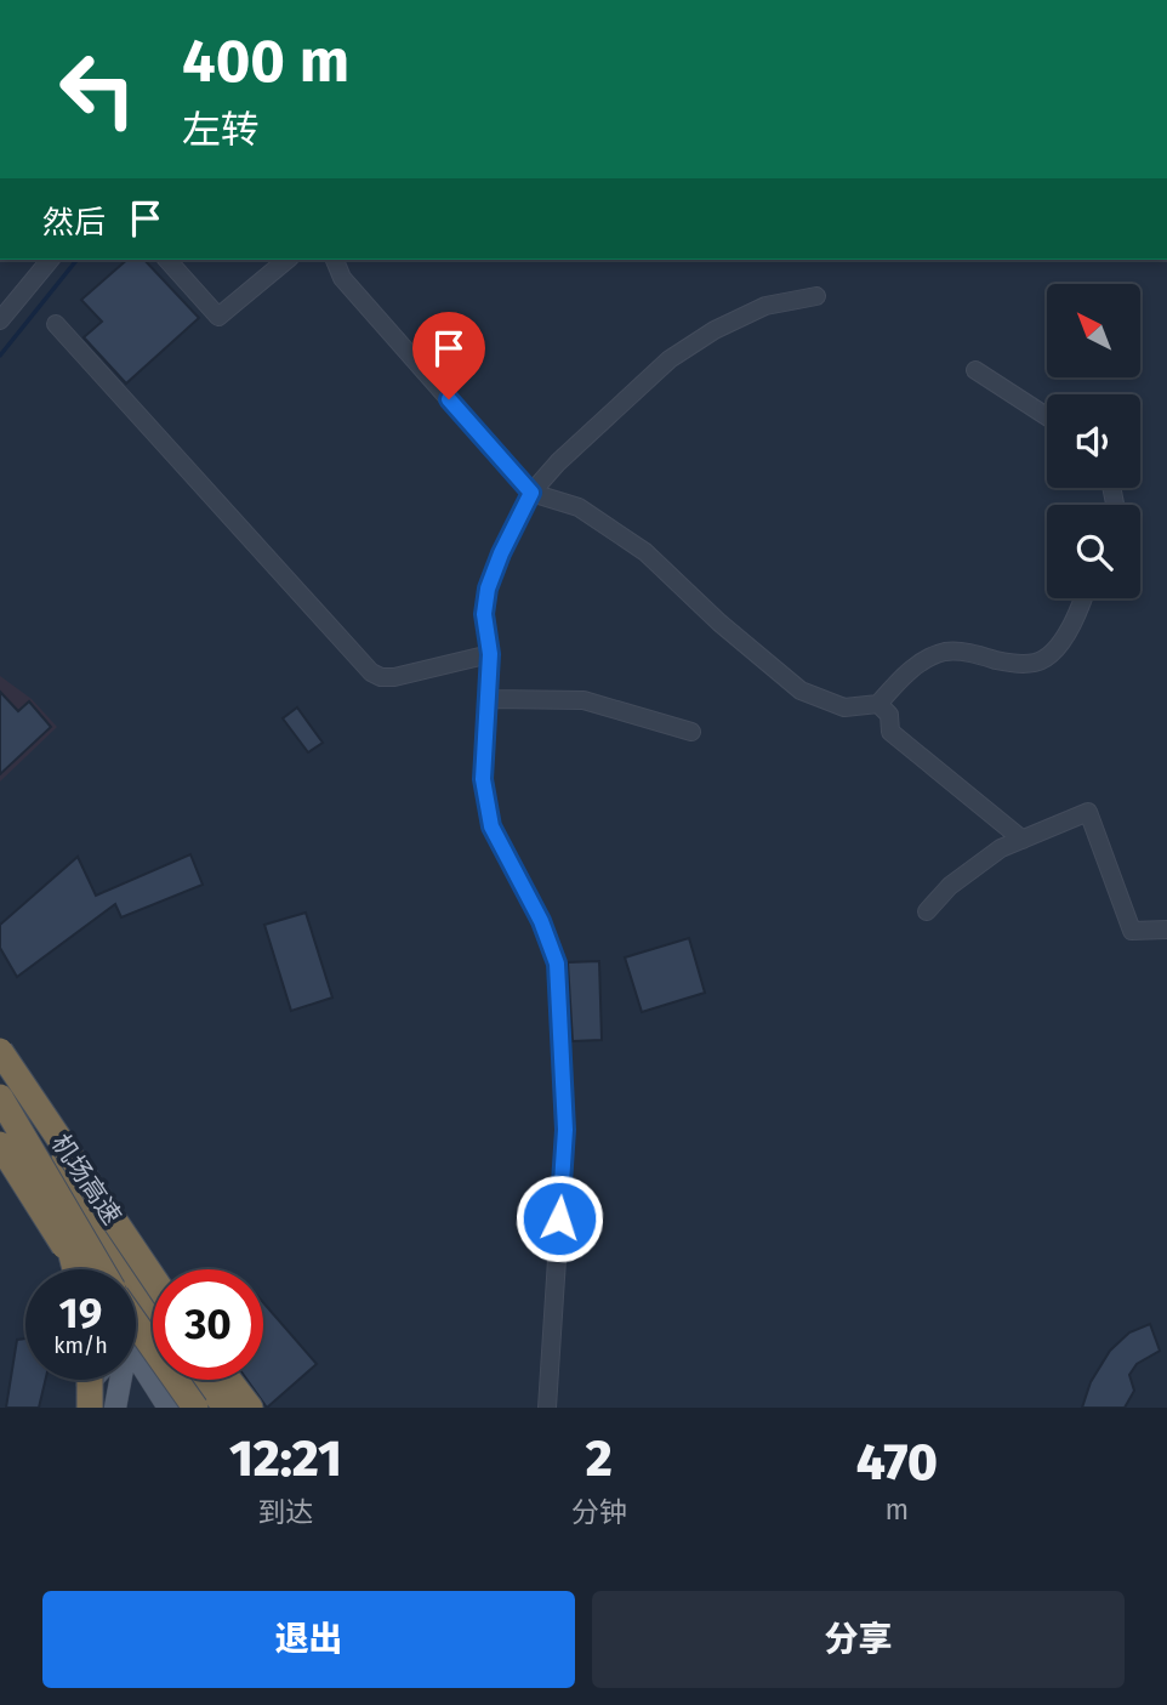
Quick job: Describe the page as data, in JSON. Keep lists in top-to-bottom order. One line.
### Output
{"streets":{"highway":["机场高速"]},"north":"top left","page":{"turn":["400 m","左转"],"then":"然后","speed":"19 km/h","limit":"30","eta":["12:21","到达","2","分钟","470","m"],"buttons":["退出","分享"]}}
